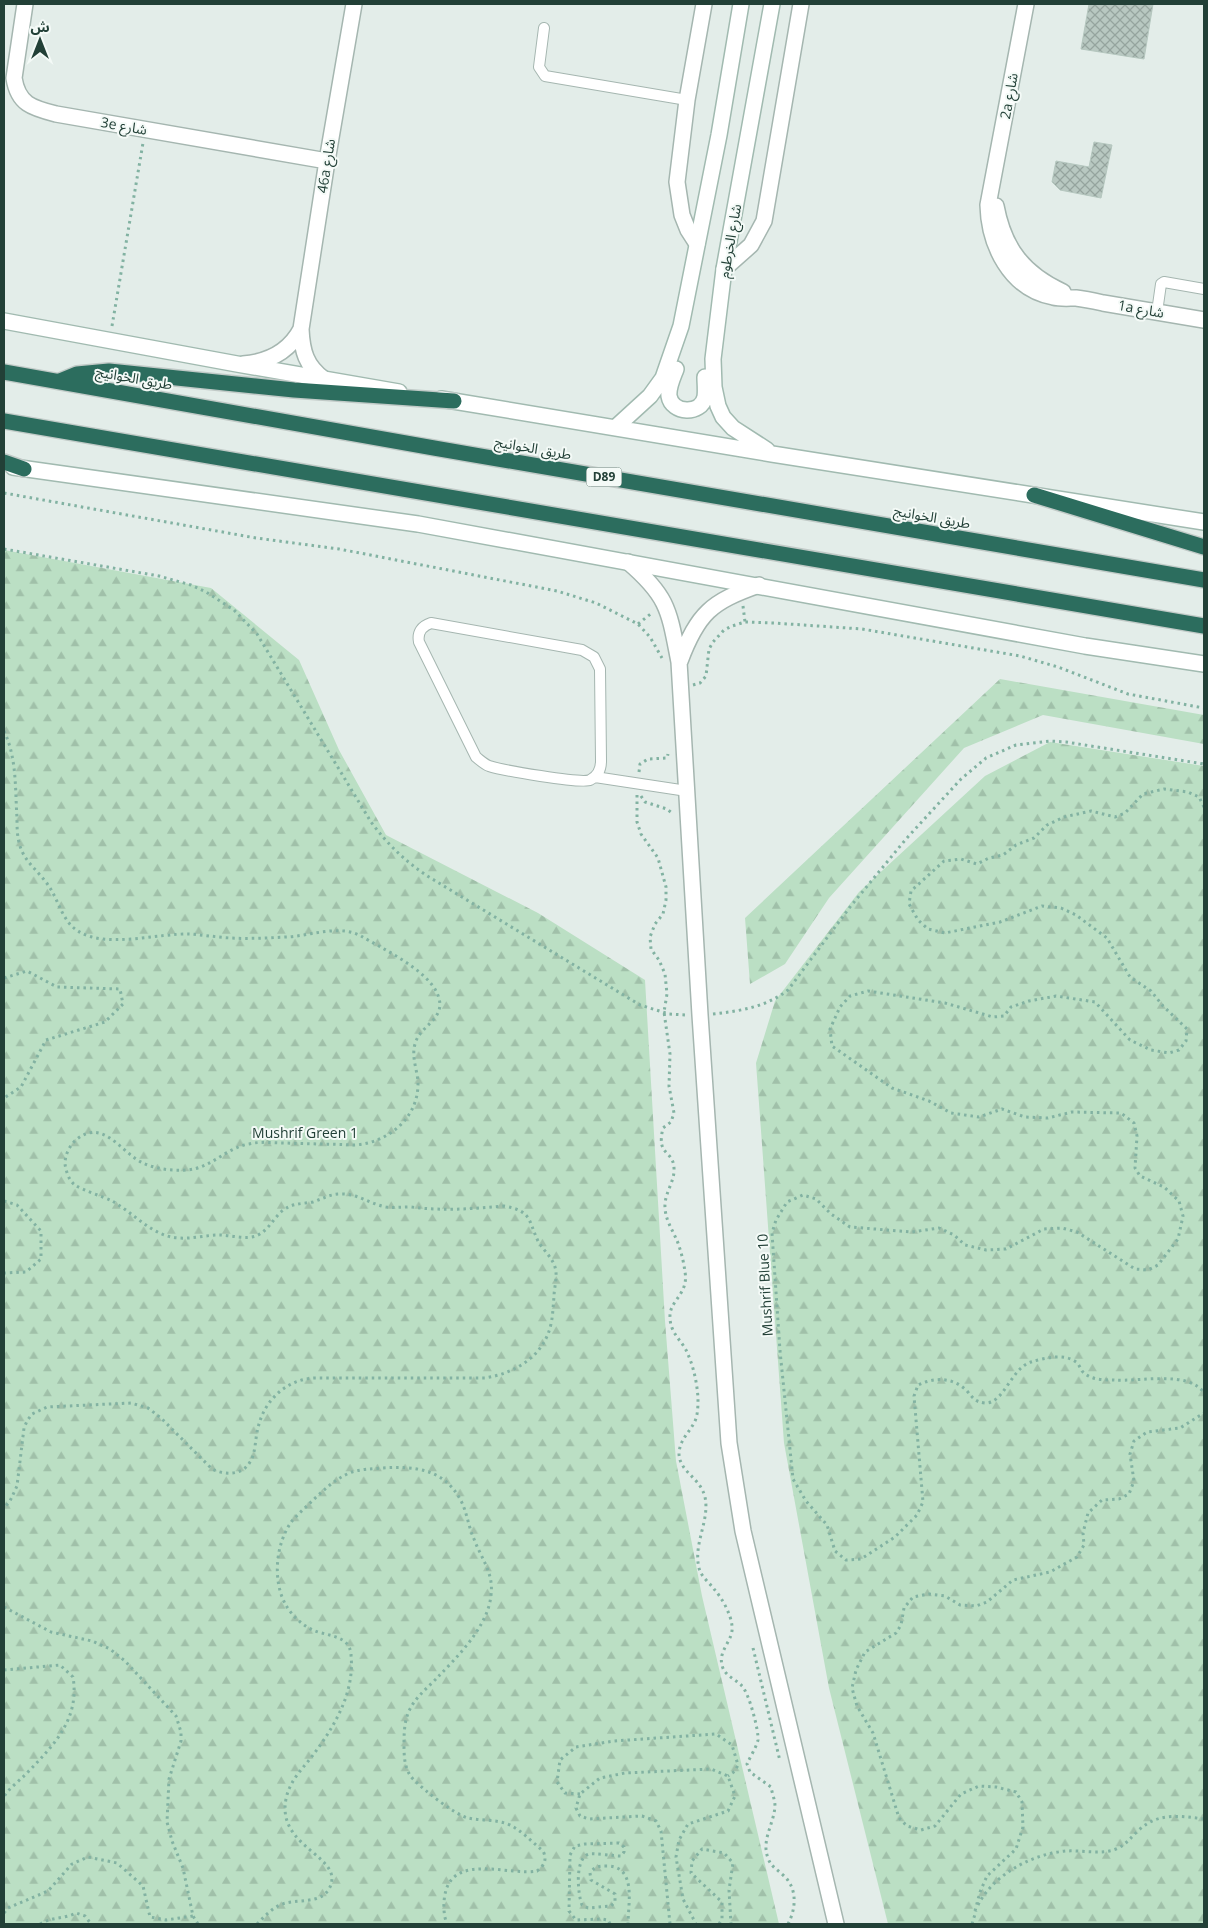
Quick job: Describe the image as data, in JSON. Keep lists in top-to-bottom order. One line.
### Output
{"streets":{"highway":["طريق الخوانيج","D89"],"street":["2a شارع","3e شارع","46a شارع","شارع الخرطوم","1a شارع"],"path":["Mushrif Green 1","Mushrif Blue 10"]},"crossings":[["2a شارع","1a شارع"],["3e شارع","46a شارع"],["46a شارع","شارع الخرطوم"]],"north":"top"}
